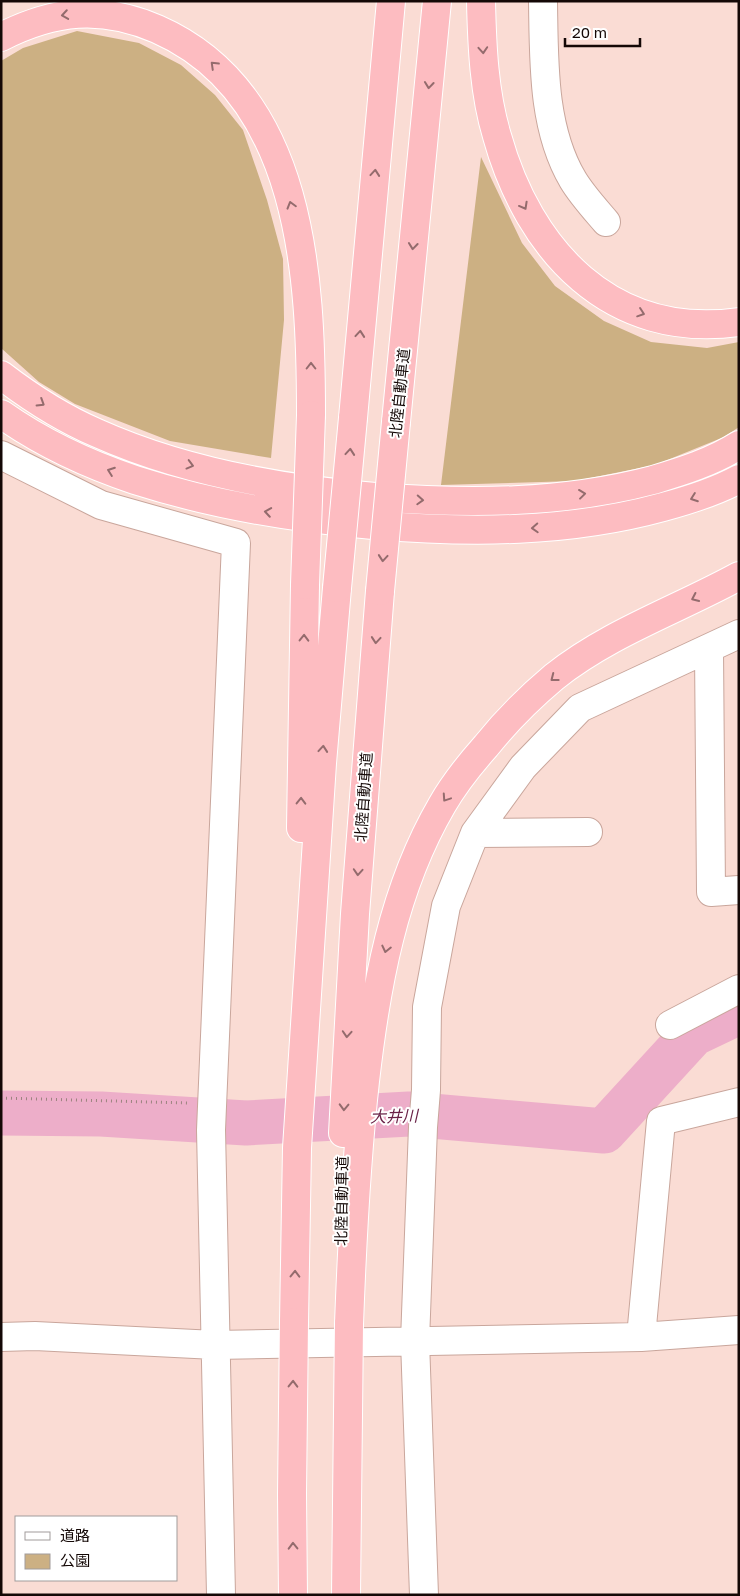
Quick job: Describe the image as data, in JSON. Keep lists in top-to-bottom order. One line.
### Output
{"streets":{"highway":["北陸自動車道"]},"water":["大井川"],"legend":["道路","公園"],"scale_bar":"20 m"}
